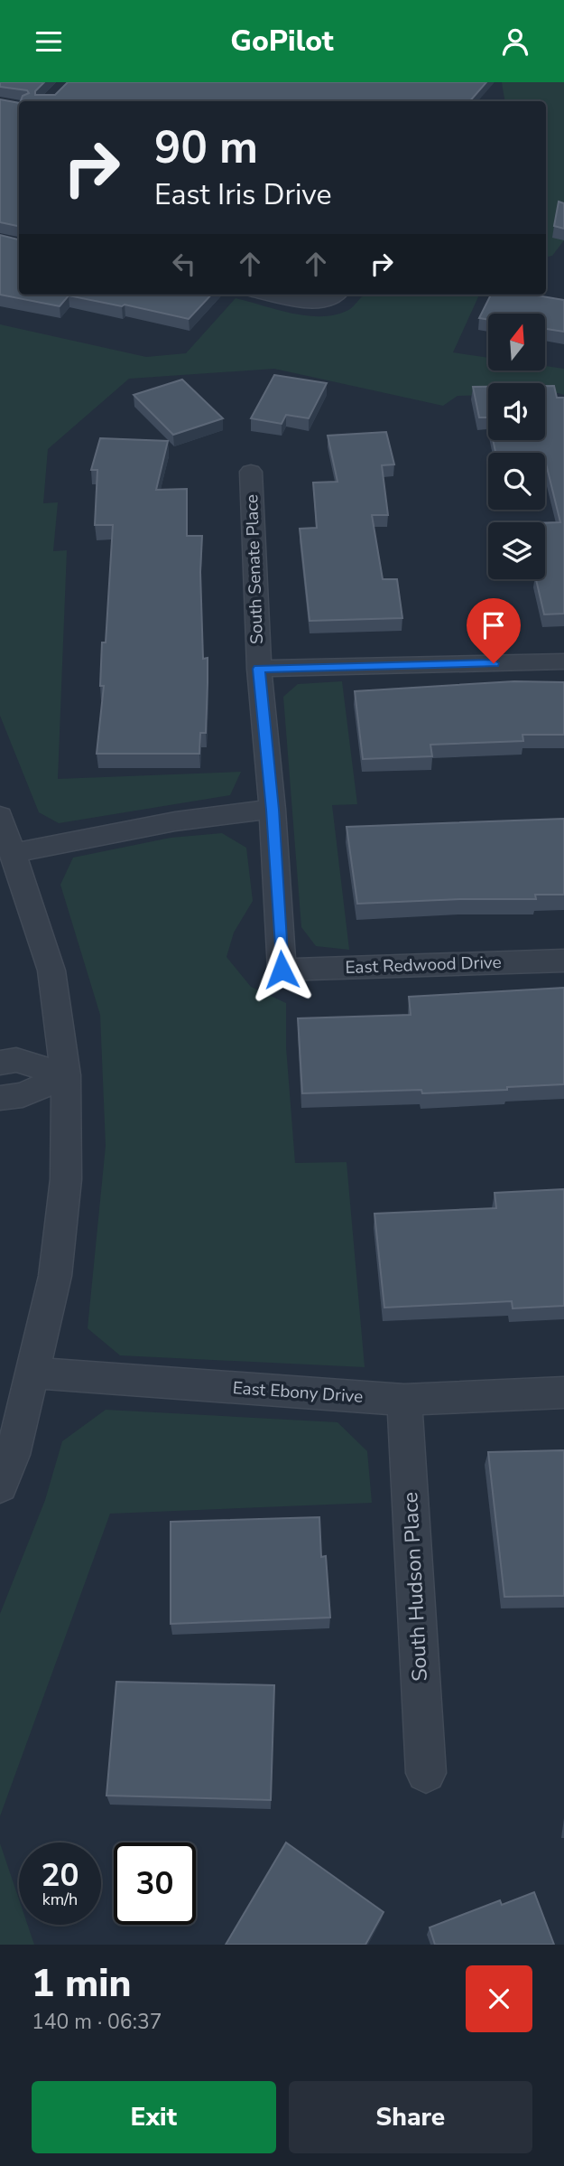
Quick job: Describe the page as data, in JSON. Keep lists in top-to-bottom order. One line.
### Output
{"streets":{"street":["South Senate Place","East Redwood Drive","East Ebony Drive","South Hudson Place"]},"crossings":[["South Senate Place","East Redwood Drive"],["East Ebony Drive","South Hudson Place"]],"north":"top","page":{"header":"GoPilot","turn":["90 m","East Iris Drive"],"speed":"20 km/h","limit":"30","heading":["1 min","140 m · 06:37"],"buttons":["Exit","Share"]}}
